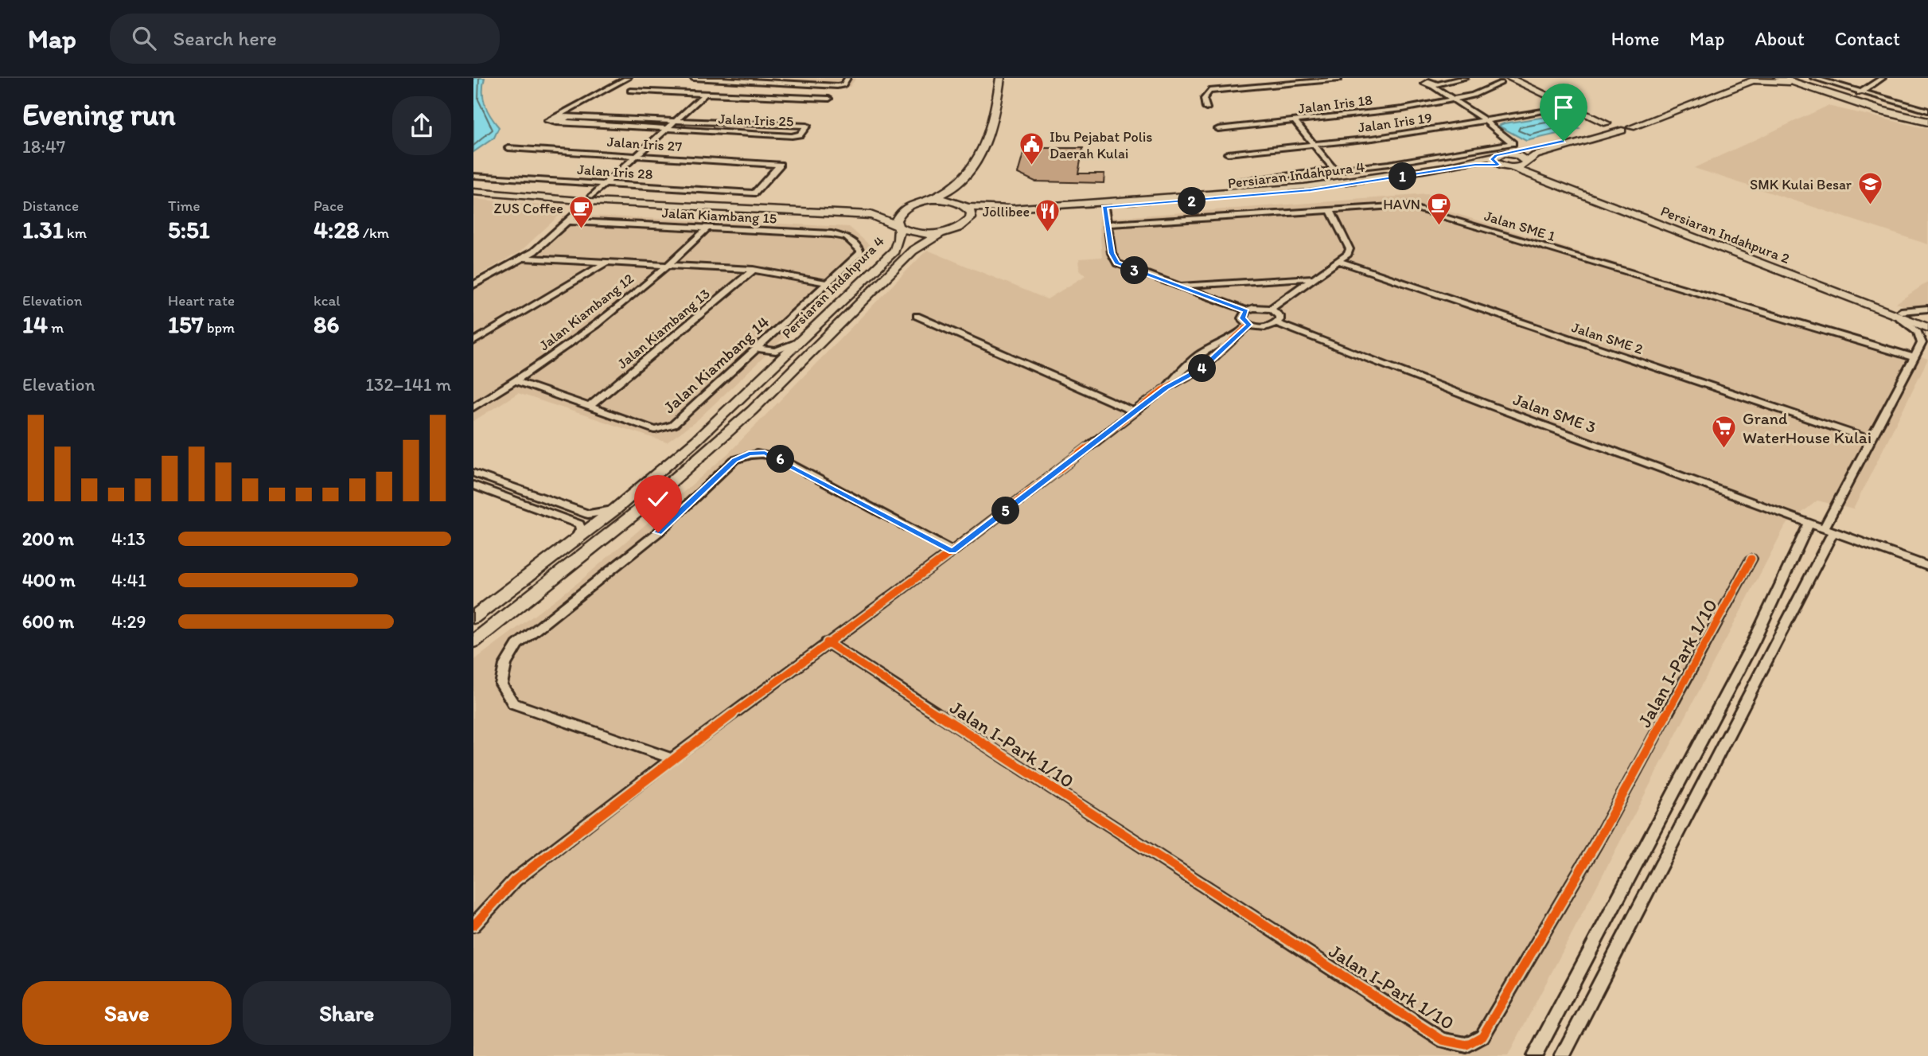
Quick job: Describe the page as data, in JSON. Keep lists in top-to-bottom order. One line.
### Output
{"streets":{"street":["Jalan Iris 18","Jalan Iris 25","Jalan Iris 19","Jalan Iris 27","Jalan Iris 28","Persiaran Indahpura 4","Jalan Kiambang 15","Jalan SME 1","Persiaran Indahpura 2","Jalan Kiambang 12","Jalan Kiambang 13","Jalan SME 2","Jalan Kiambang 14","Jalan SME 3","Jalan I-Park 1/10"]},"crossings":[["Jalan Iris 27","Jalan Iris 28"],["Jalan Kiambang 15","Jalan Kiambang 12"],["Jalan Kiambang 15","Jalan Kiambang 14"],["Jalan Kiambang 12","Jalan Kiambang 14"],["Jalan Kiambang 13","Jalan Kiambang 14"]],"places":{"public building":["Ibu Pejabat Polis Daerah Kulai"],"school or university":["SMK Kulai Besar"],"cafe":["HAVN","ZUS Coffee"],"restaurant":["Jollibee"],"supermarket":["Grand WaterHouse Kulai"]},"page":{"header":"Map","search":"Search here","nav":["Home","Map","About","Contact"],"heading":["Evening run","18:47"],"pins":["1","2","3","4","6","5"],"stats":[["Distance","1.31 km"],["Time","5:51"],["Pace","4:28 /km"],["Elevation","14 m"],["Heart rate","157 bpm"],["kcal","86"]],"chart":["Elevation","132–141 m"],"list":[{"name":"200 m","note":"4:13"},{"name":"400 m","note":"4:41"},{"name":"600 m","note":"4:29"}],"buttons":["Save","Share"]}}
